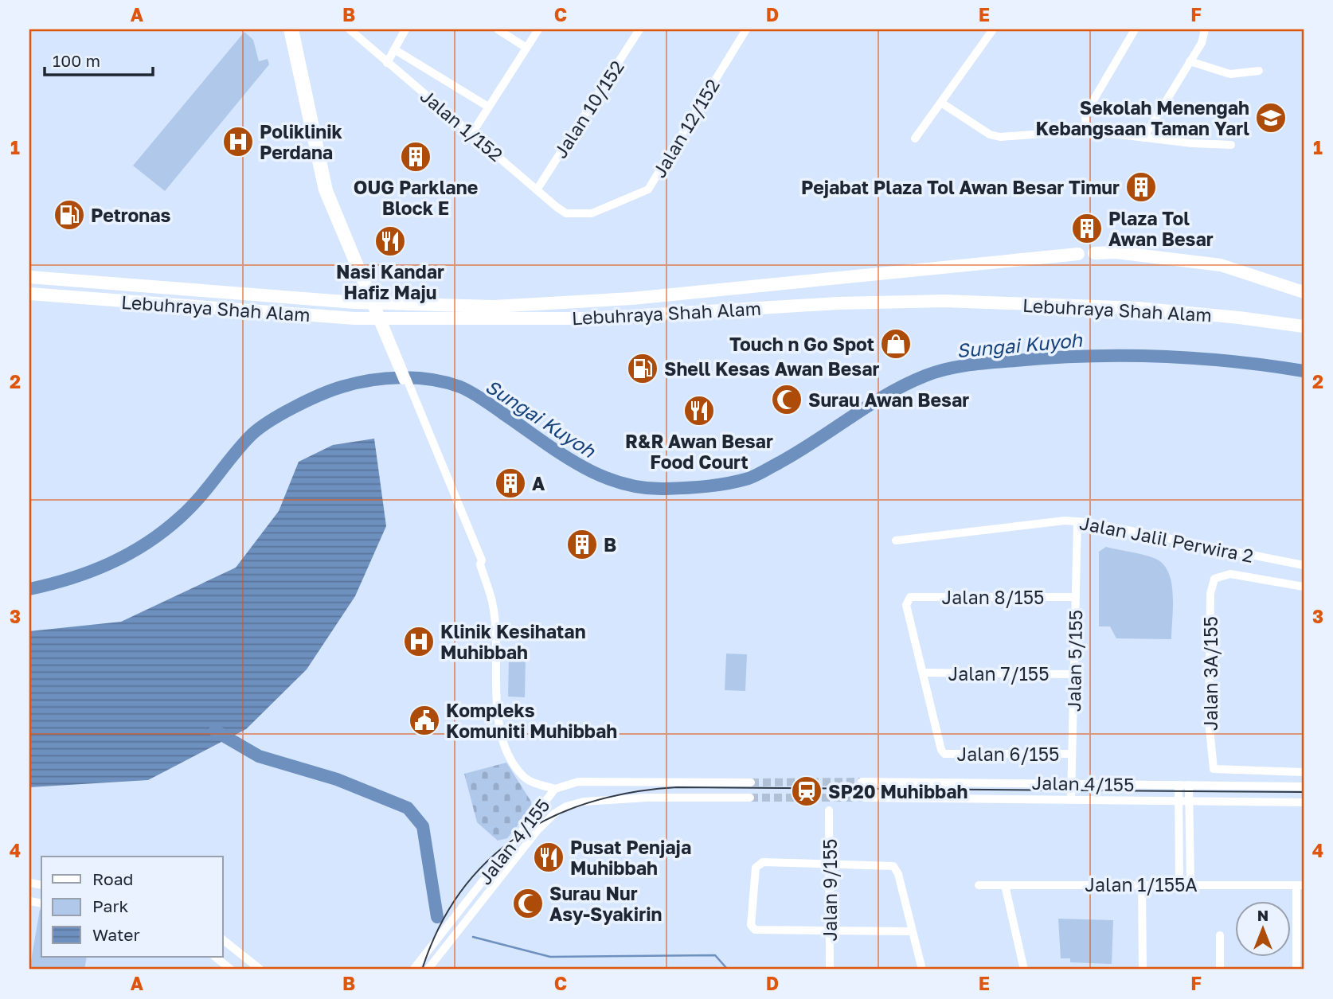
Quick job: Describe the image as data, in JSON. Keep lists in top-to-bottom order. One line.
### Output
{"streets":{"highway":["Lebuhraya Shah Alam"],"street":["Jalan 10/152","Jalan 1/152","Jalan 12/152","Jalan Jalil Perwira 2","Jalan 8/155","Jalan 5/155","Jalan 7/155","Jalan 3A/155","Jalan 6/155","Jalan 4/155","Jalan 1/155A","Jalan 9/155"]},"crossings":[["Jalan 10/152","Jalan 1/152"],["Jalan 1/152","Jalan 12/152"],["Jalan Jalil Perwira 2","Jalan 5/155"],["Jalan 8/155","Jalan 5/155"],["Jalan 8/155","Jalan 7/155"],["Jalan 8/155","Jalan 6/155"],["Jalan 5/155","Jalan 7/155"],["Jalan 5/155","Jalan 6/155"],["Jalan 5/155","Jalan 4/155"],["Jalan 7/155","Jalan 6/155"]],"water":["Sungai Kuyoh"],"places":{"school or university":["Sekolah Menengah Kebangsaan Taman Yarl"],"hospital":["Poliklinik Perdana","Klinik Kesihatan Muhibbah"],"building":["OUG Parklane Block E","Pejabat Plaza Tol Awan Besar Timur","Plaza Tol Awan Besar","A","B"],"fuel station":["Petronas","Shell Kesas Awan Besar"],"restaurant":["Nasi Kandar Hafiz Maju","R&R Awan Besar Food Court","Pusat Penjaja Muhibbah"],"shop":["Touch n Go Spot"],"mosque":["Surau Awan Besar","Surau Nur Asy-Syakirin"],"public building":["Kompleks Komuniti Muhibbah"],"station":["SP20 Muhibbah"]},"legend":["Road","Park","Water"],"scale_bar":"100 m","north":"top","grid":{"columns":["A","B","C","D","E","F"],"rows":["1","2","3","4"]}}
